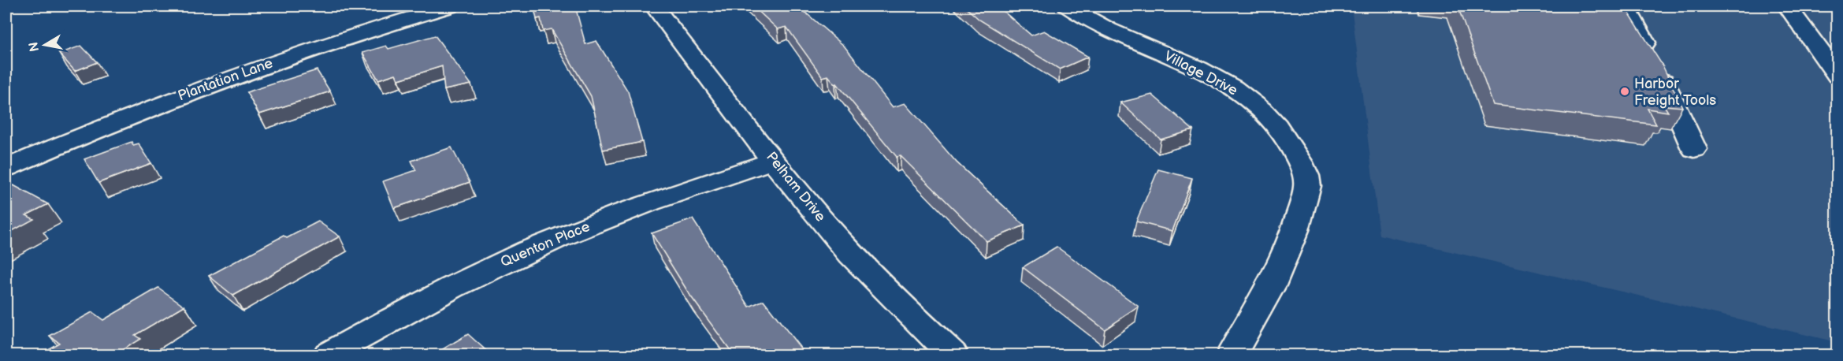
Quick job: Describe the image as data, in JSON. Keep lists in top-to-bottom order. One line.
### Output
{"streets":{"street":["Village Drive","Plantation Lane","Pelham Drive","Quenton Place"]},"crossings":[["Pelham Drive","Quenton Place"]],"places":["Harbor Freight Tools"],"north":"left"}
